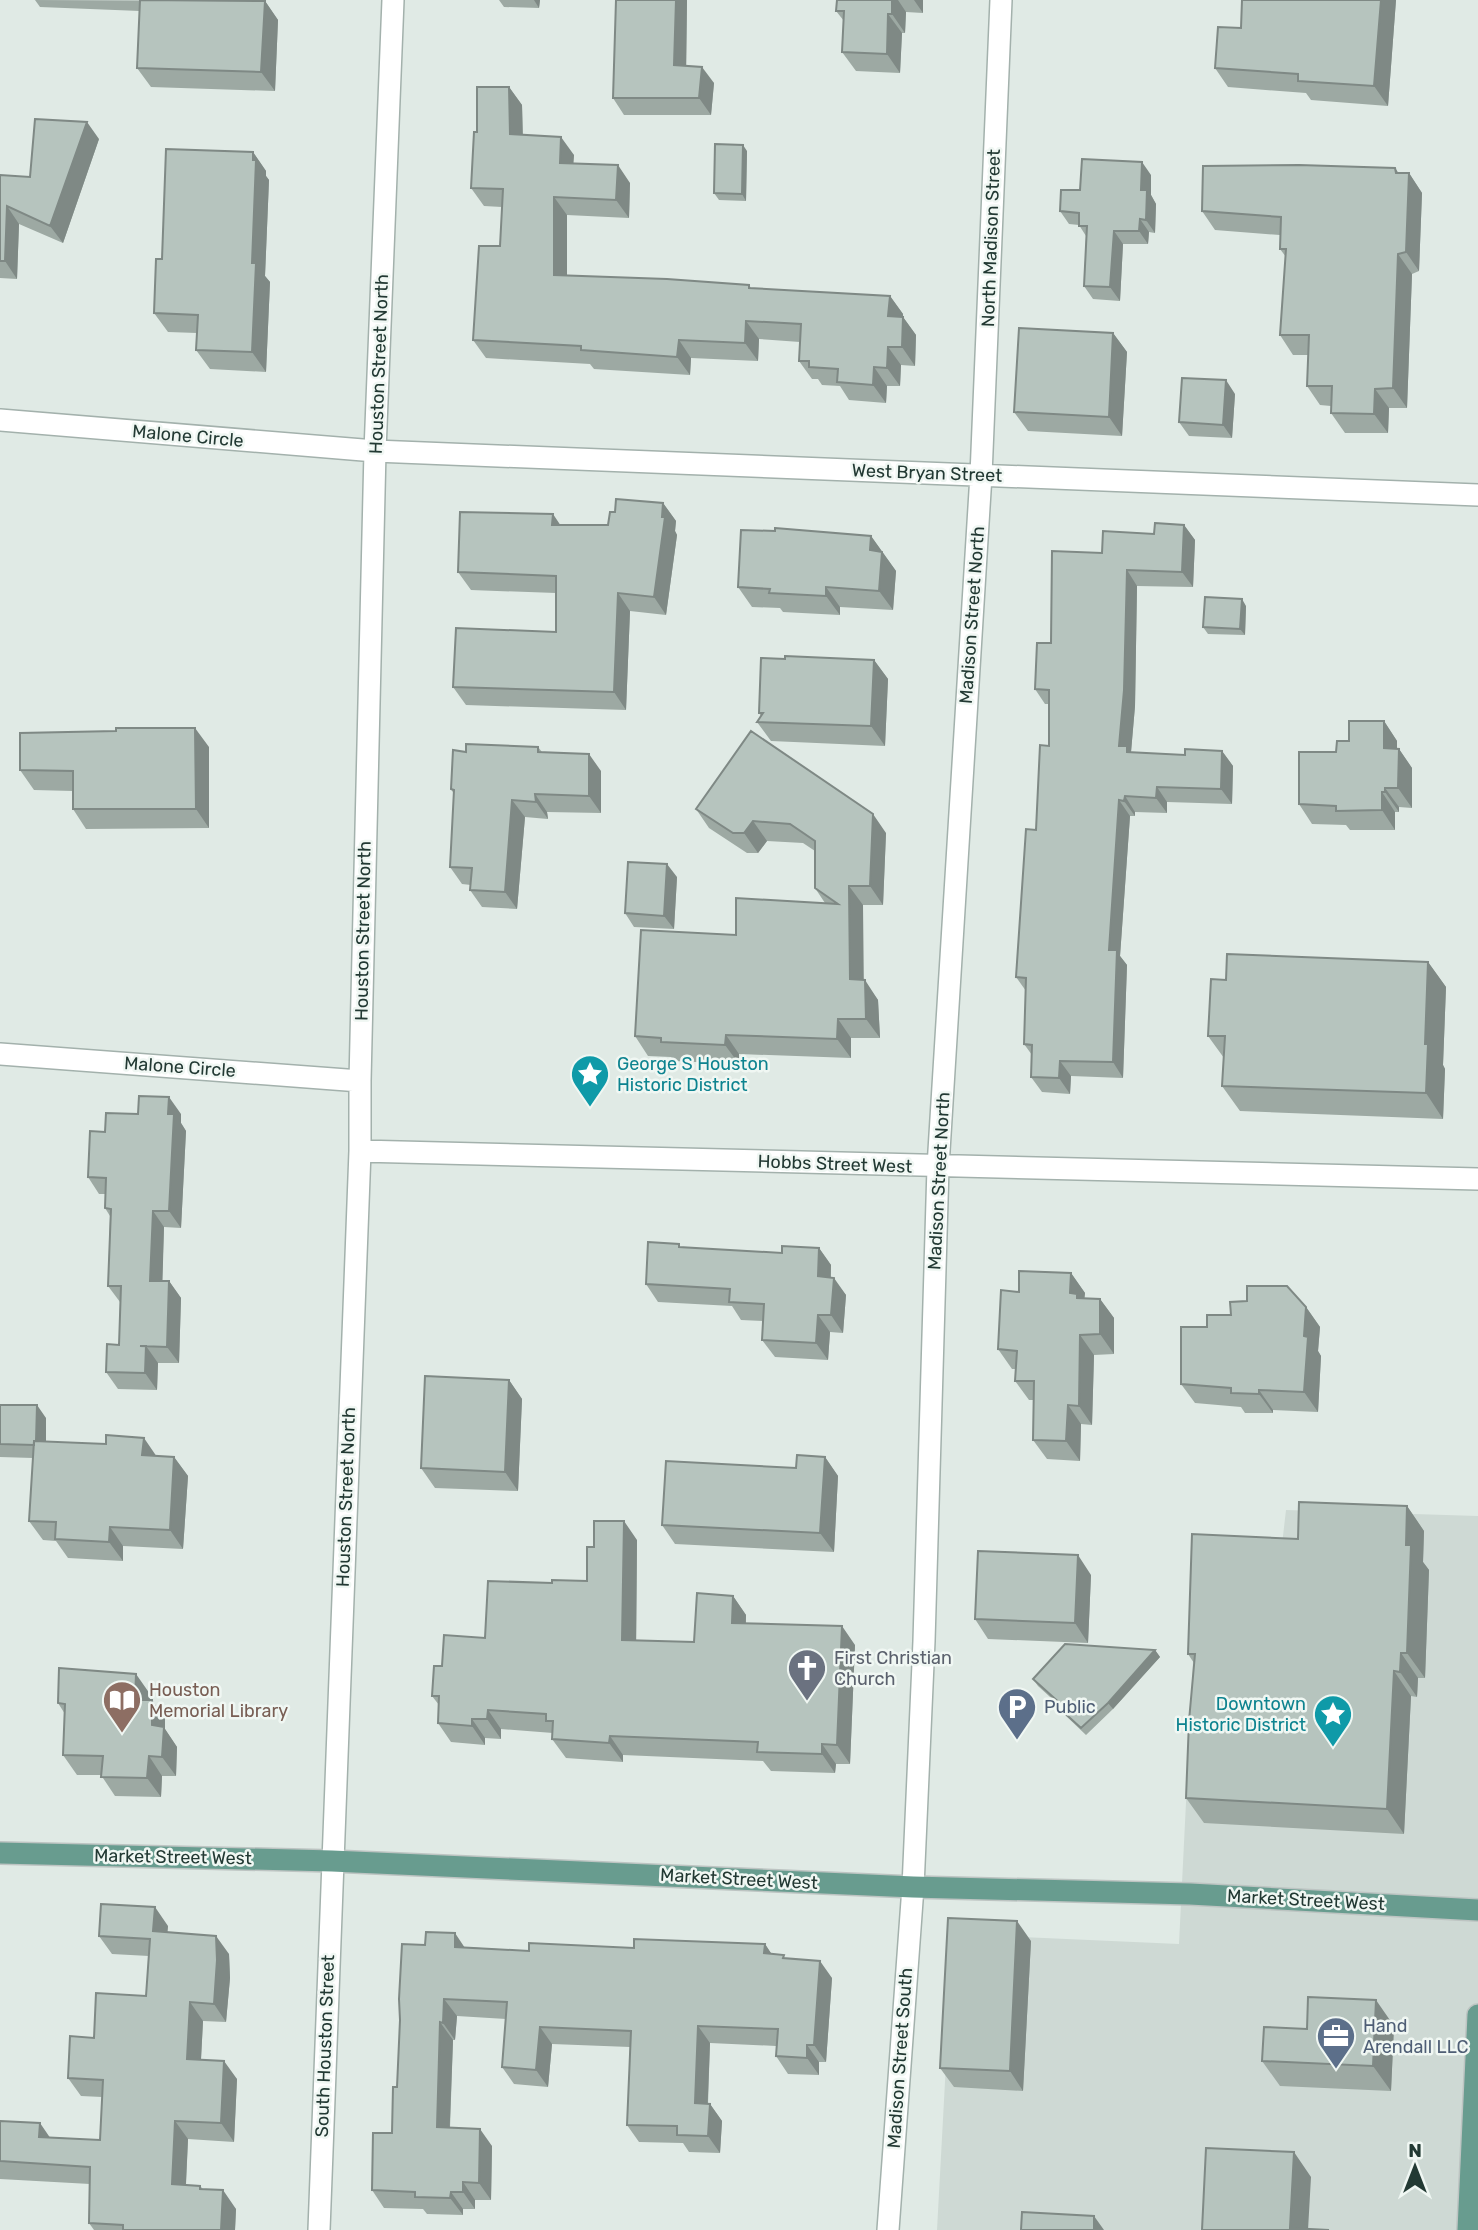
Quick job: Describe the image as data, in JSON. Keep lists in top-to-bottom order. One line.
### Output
{"streets":{"main road":["Market Street West"],"street":["North Madison Street","Houston Street North","Malone Circle","West Bryan Street","Madison Street North","Hobbs Street West","South Houston Street","Madison Street South"]},"crossings":[["North Madison Street","West Bryan Street"],["North Madison Street","Madison Street North"],["Houston Street North","Malone Circle"],["Houston Street North","West Bryan Street"],["Houston Street North","Hobbs Street West"],["Houston Street North","Market Street West"],["Houston Street North","South Houston Street"],["Malone Circle","West Bryan Street"],["West Bryan Street","Madison Street North"],["Madison Street North","Hobbs Street West"],["Madison Street North","Market Street West"],["Madison Street North","Madison Street South"],["Market Street West","South Houston Street"],["Market Street West","Madison Street South"]],"places":{"place":["George S Houston Historic District","Downtown Historic District"],"church":["First Christian Church"],"library":["Houston Memorial Library"],"parking":["Public"],"office":["Hand Arendall LLC"]},"north":"top"}
